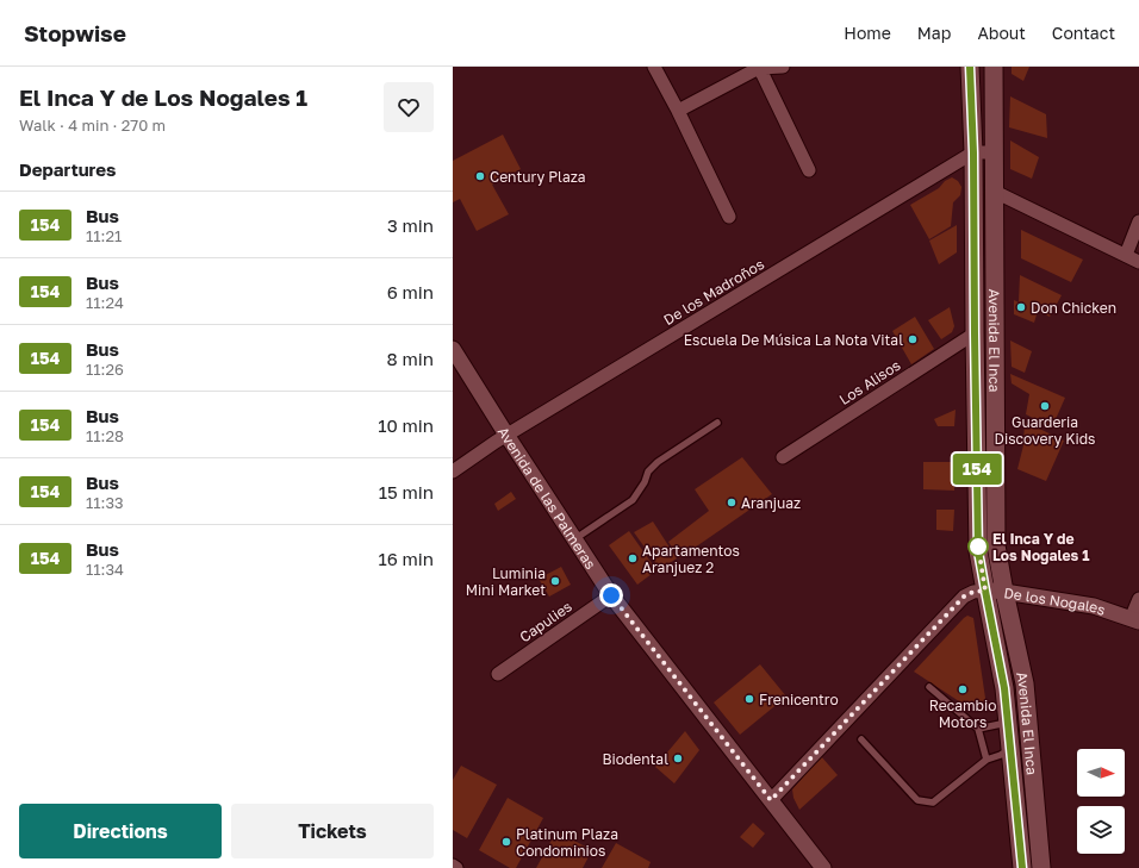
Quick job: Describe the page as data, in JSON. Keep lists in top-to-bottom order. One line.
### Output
{"streets":{"main road":["Avenida El Inca"],"street":["De los Madroños","Los Alisos","Avenida de las Palmeras","De los Nogales","Capulies"]},"crossings":[["De los Madroños","Avenida El Inca"],["De los Madroños","Avenida de las Palmeras"],["Avenida El Inca","Los Alisos"],["Avenida El Inca","De los Nogales"],["Avenida de las Palmeras","De los Nogales"],["Avenida de las Palmeras","Capulies"]],"places":["Century Plaza","Don Chicken","Escuela De Música La Nota Vital","Guarderia Discovery Kids","Aranjuaz","El Inca Y de Los Nogales 1","Apartamentos Aranjuez 2","Luminia Mini Market","Recambio Motors","Frenicentro","Biodental","Platinum Plaza Condominios"],"lines":["bus line 154"],"north":"right","page":{"header":"Stopwise","nav":["Home","Map","About","Contact"],"heading":[["El Inca Y de Los Nogales 1","Walk · 4 min · 270 m"],"Departures"],"on_map":"154","list":[{"mark":"154","name":"Bus","note":"11:21","value":"3 min"},{"mark":"154","name":"Bus","note":"11:24","value":"6 min"},{"mark":"154","name":"Bus","note":"11:26","value":"8 min"},{"mark":"154","name":"Bus","note":"11:28","value":"10 min"},{"mark":"154","name":"Bus","note":"11:33","value":"15 min"},{"mark":"154","name":"Bus","note":"11:34","value":"16 min"}],"buttons":["Directions","Tickets"]}}
